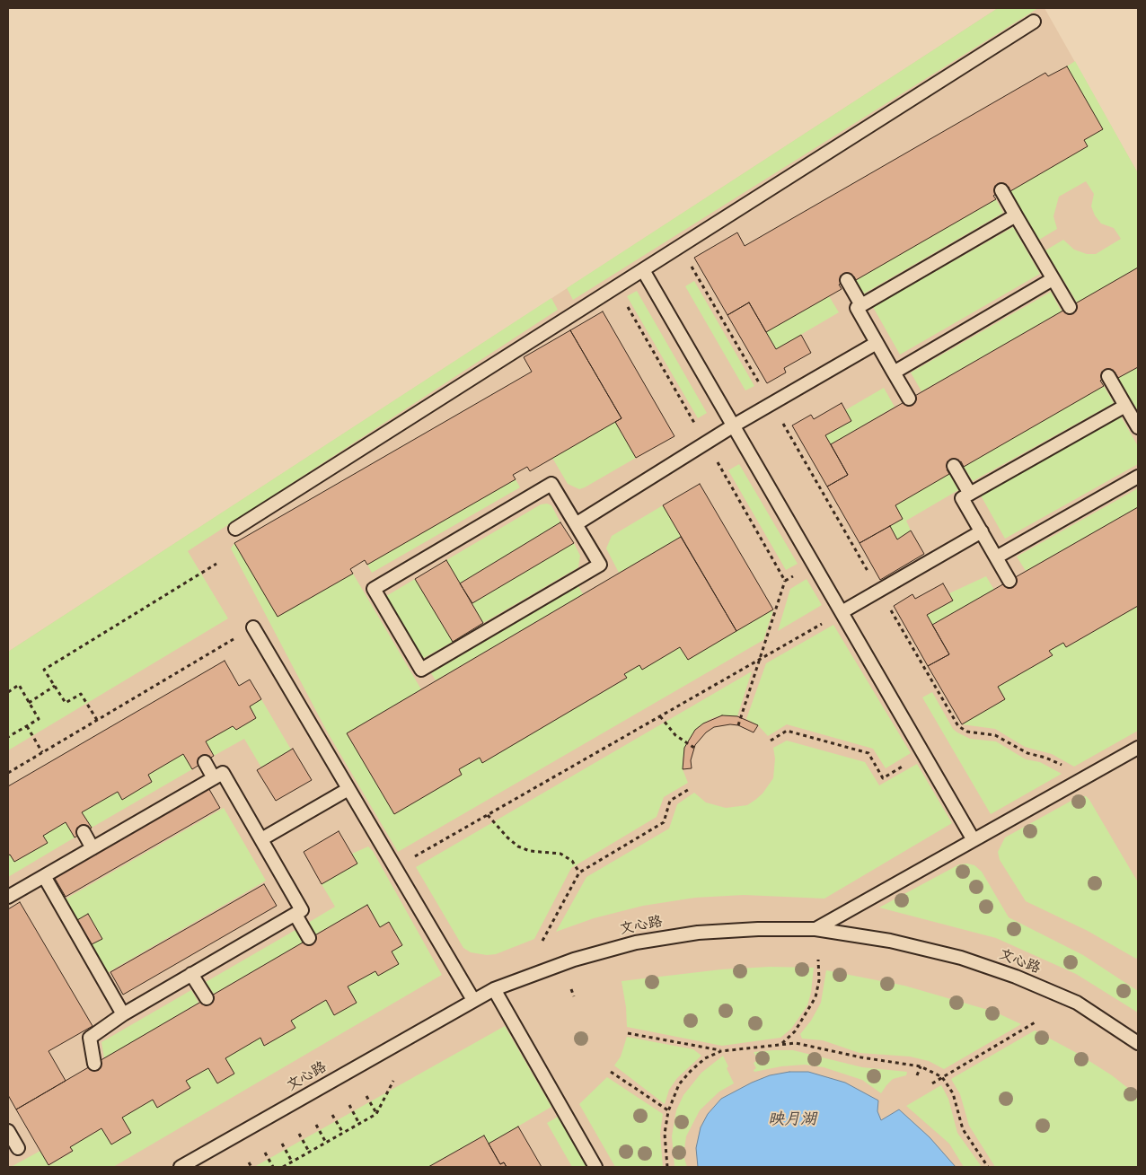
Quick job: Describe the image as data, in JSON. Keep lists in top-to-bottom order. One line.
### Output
{"streets":{"lane":["文心路"]},"water":["映月湖"]}
